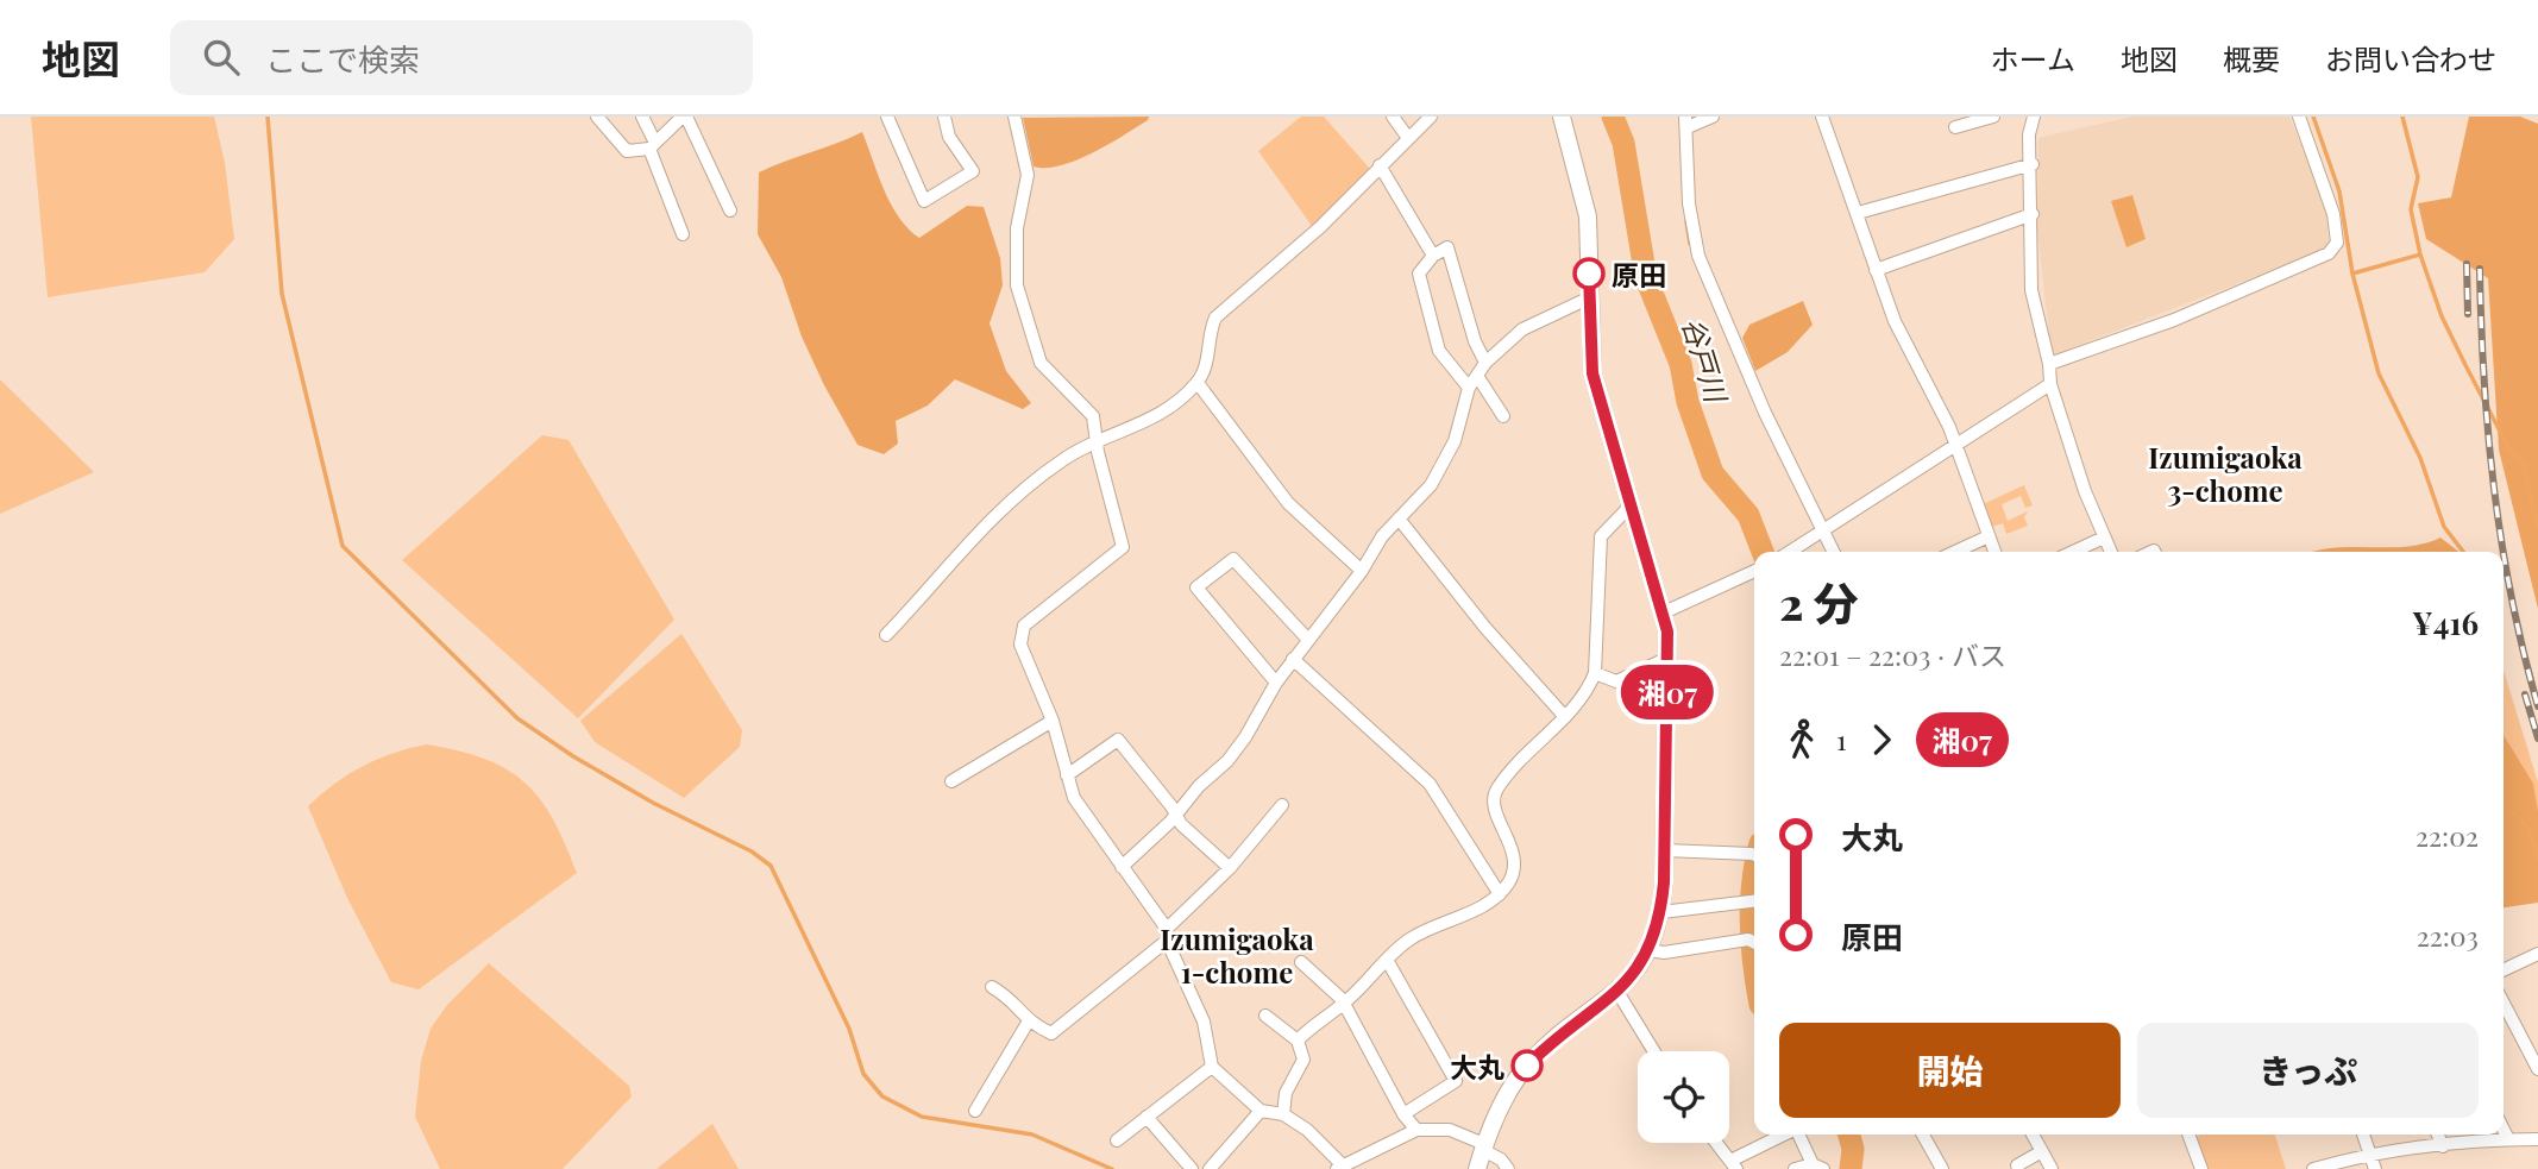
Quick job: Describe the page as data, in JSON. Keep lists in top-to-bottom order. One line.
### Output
{"districts":["Izumigaoka 3-chome","Izumigaoka 1-chome"],"water":["谷戸川"],"places":["原田","大丸"],"lines":["bus line 湘07"],"page":{"header":"地図","search":"ここで検索","nav":["ホーム","地図","概要","お問い合わせ"],"on_map":"湘07","heading":["2 分","22:01 – 22:03 · バス","¥416"],"legs":["1","湘07"],"list":[{"name":"大丸","value":"22:02"},{"name":"原田","value":"22:03"}],"buttons":["開始","きっぷ"]}}
